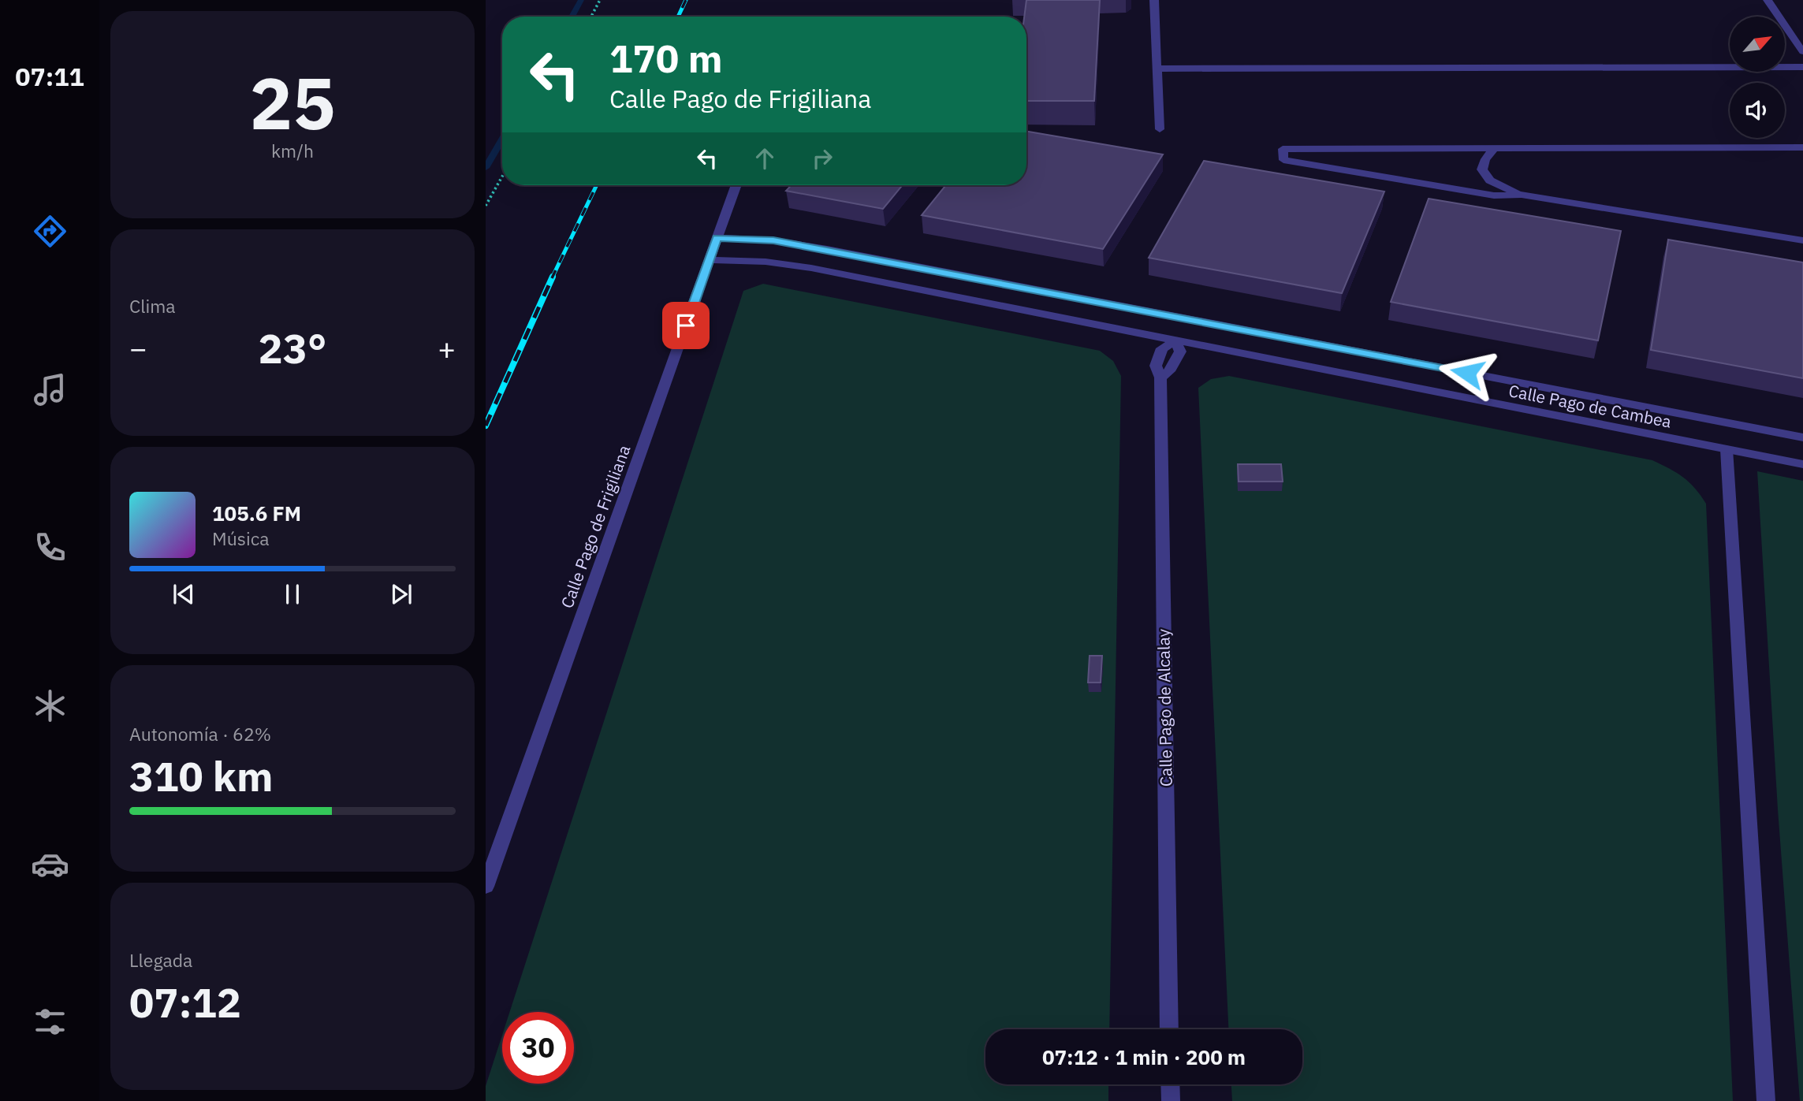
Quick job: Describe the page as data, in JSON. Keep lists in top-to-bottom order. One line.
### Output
{"streets":{"street":["Calle Pago de Cambea","Calle Pago de Frigiliana","Calle Pago de Alcalay"]},"crossings":[["Calle Pago de Cambea","Calle Pago de Frigiliana"],["Calle Pago de Cambea","Calle Pago de Alcalay"]],"north":"top right","page":{"tabs":"07:11","tile":[["25","km/h"],"Clima",["Autonomía · 62%","310 km"],["Llegada","07:12"]],"turn":["170 m","Calle Pago de Frigiliana"],"heat":["−","23°","+"],"song":["105.6 FM","Música"],"limit":"30","trip":"07:12 · 1 min · 200 m"}}
